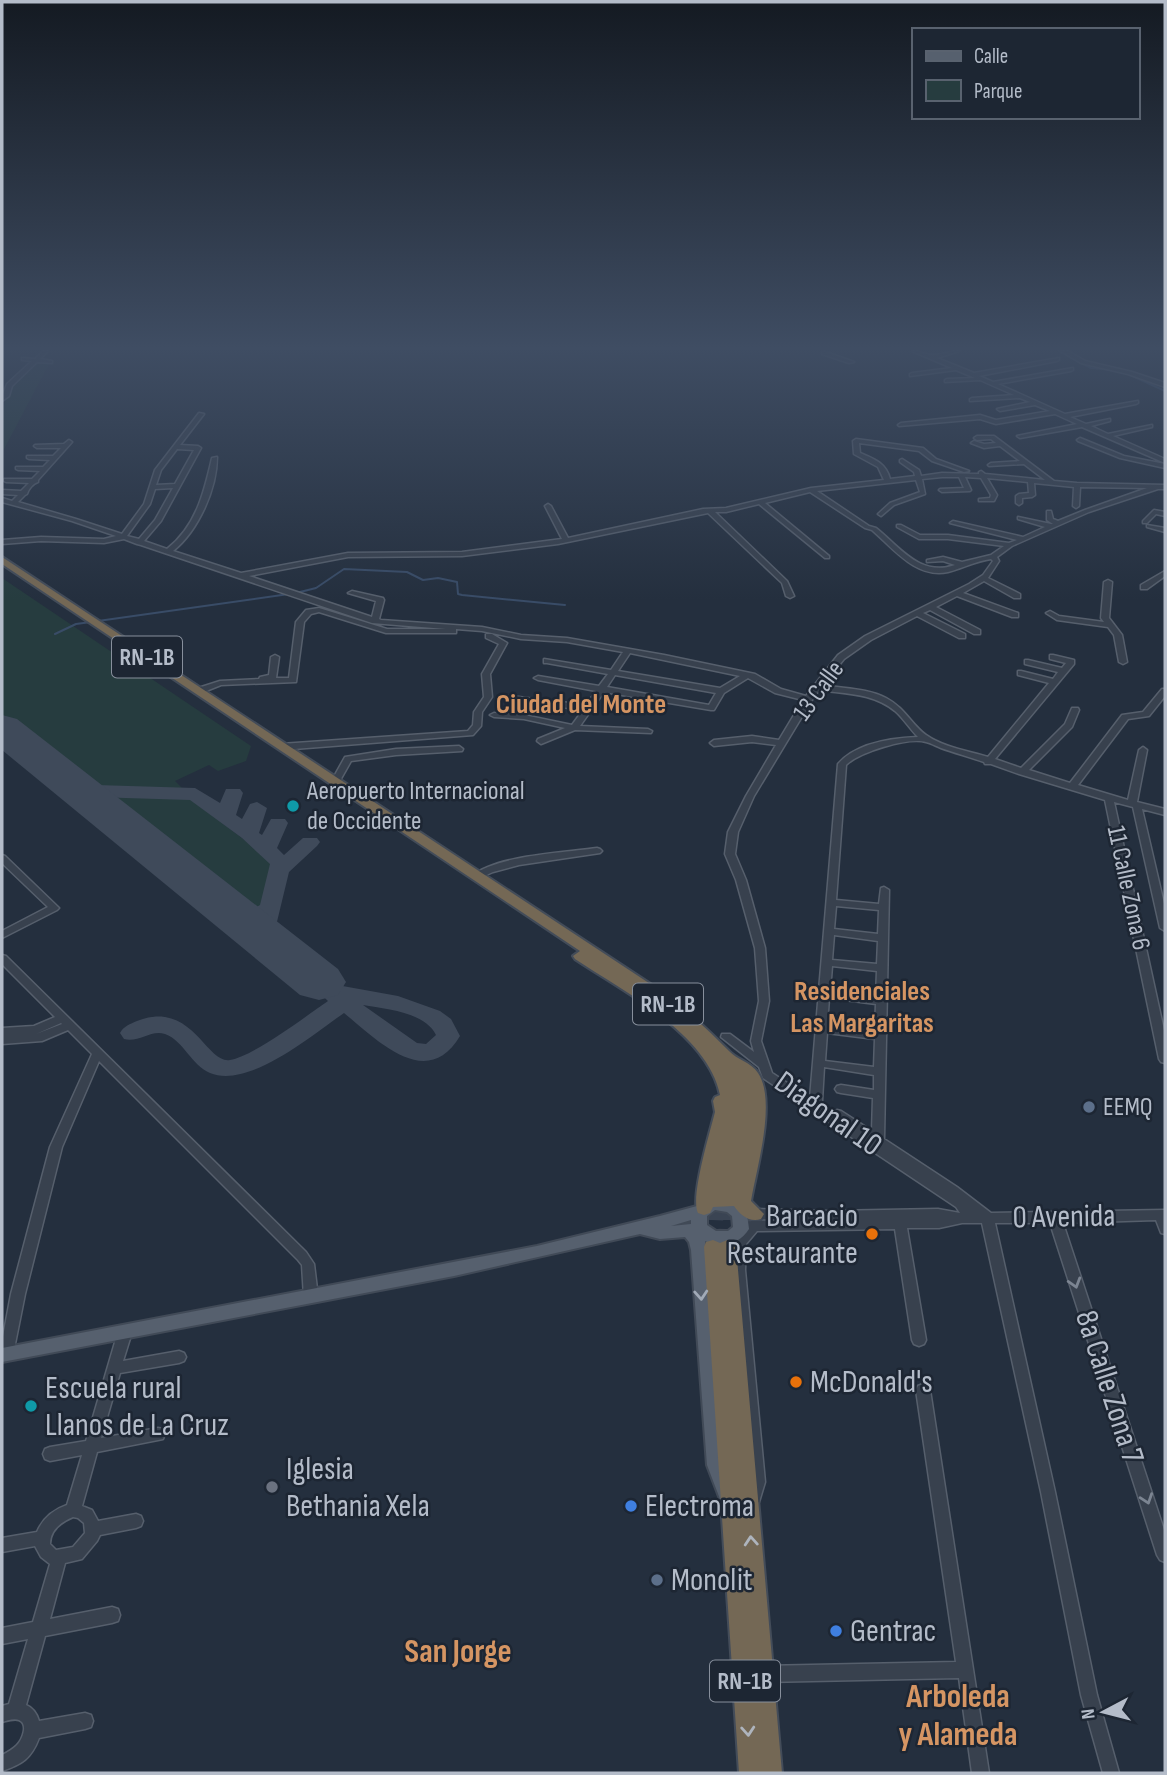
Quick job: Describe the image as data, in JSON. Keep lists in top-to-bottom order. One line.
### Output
{"streets":{"highway":["RN-1B"],"street":["13 Calle","11 Calle Zona 6","Diagonal 10","0 Avenida","8a Calle Zona 7"]},"crossings":[["RN-1B","Diagonal 10"],["13 Calle","Diagonal 10"],["Diagonal 10","0 Avenida"],["0 Avenida","8a Calle Zona 7"]],"districts":["Ciudad del Monte","Residenciales Las Margaritas","San Jorge","Arboleda y Alameda"],"places":["Aeropuerto Internacional de Occidente","EEMQ","Barcacio Restaurante","McDonald's","Escuela rural Llanos de La Cruz","Iglesia Bethania Xela","Electroma","Monolit","Gentrac"],"legend":["Calle","Parque"],"north":"left"}
